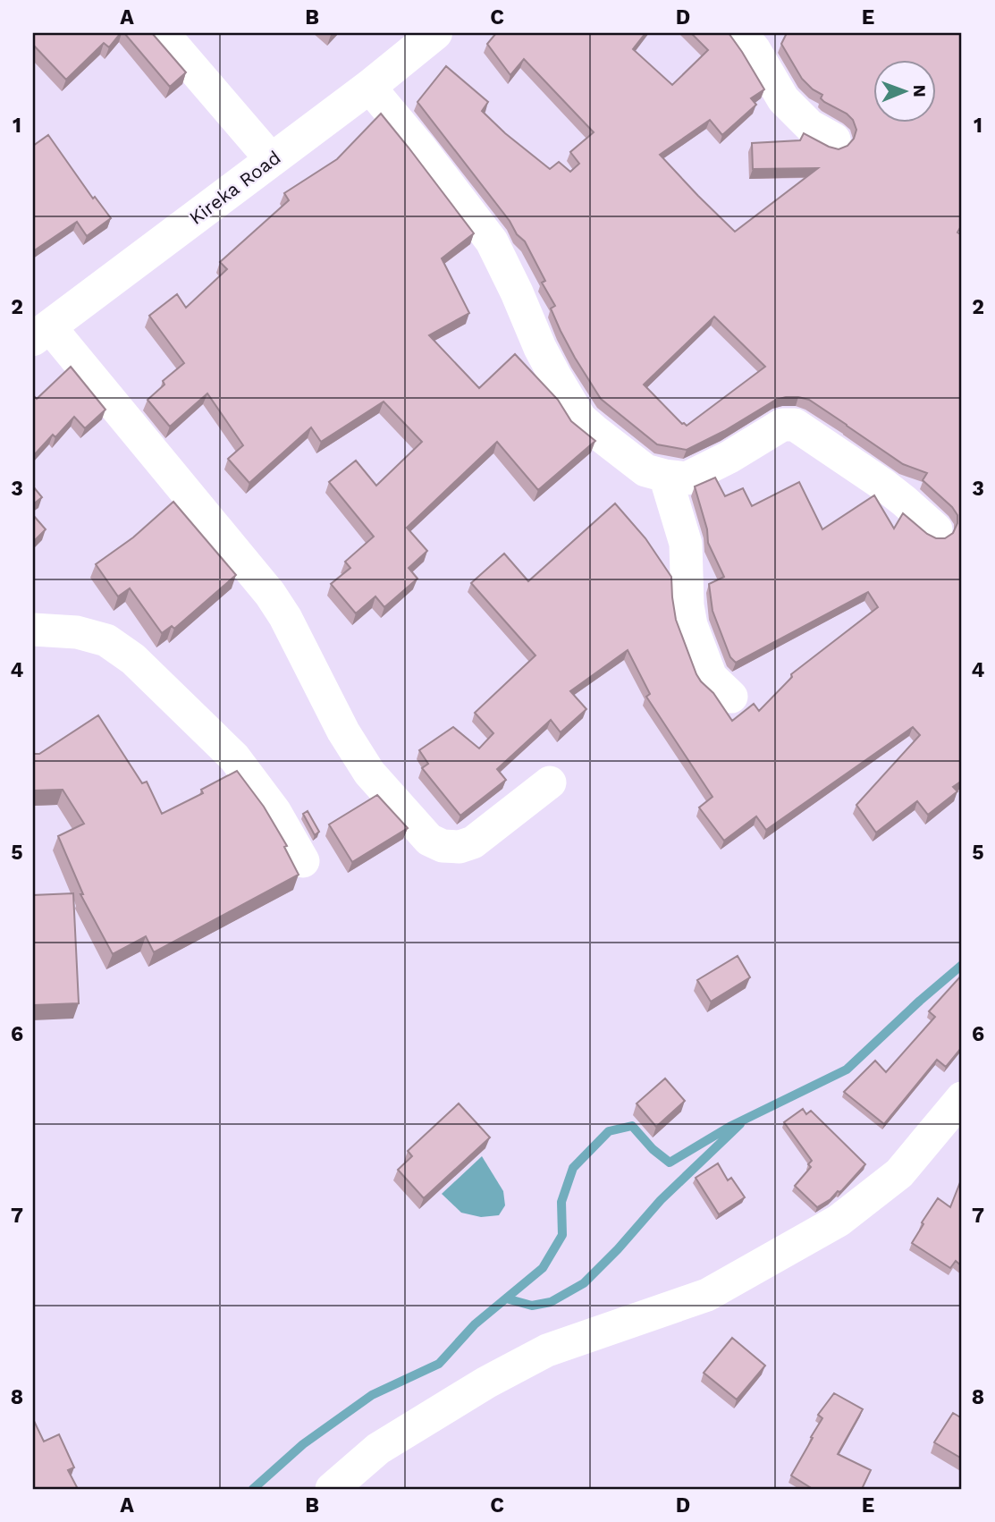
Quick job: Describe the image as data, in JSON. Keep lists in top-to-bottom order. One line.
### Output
{"streets":{"main road":["Kireka Road"]},"north":"right","grid":{"columns":["A","B","C","D","E"],"rows":["1","2","3","4","5","6","7","8"]}}
